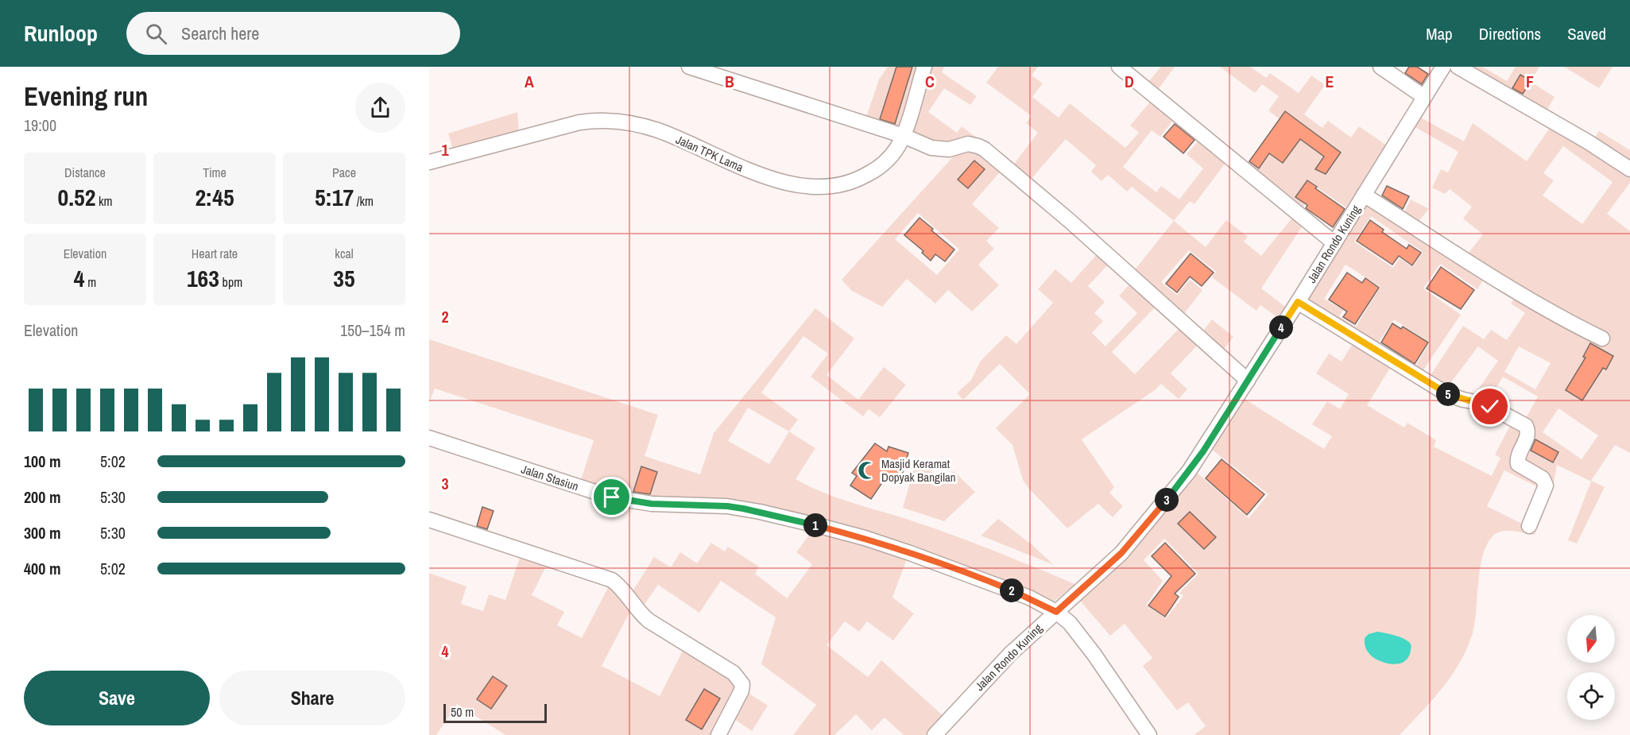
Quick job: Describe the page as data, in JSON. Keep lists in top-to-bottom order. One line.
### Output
{"streets":{"street":["Jalan TPK Lama","Jalan Rondo Kuning","Jalan Stasiun"]},"crossings":[["Jalan Rondo Kuning","Jalan Stasiun"]],"places":{"mosque":["Masjid Keramat Dopyak Bangilan"]},"scale_bar":"50 m","north":"bottom","page":{"header":"Runloop","search":"Search here","nav":["Map","Directions","Saved"],"heading":["Evening run","19:00"],"stats":[["Distance","0.52 km"],["Time","2:45"],["Pace","5:17 /km"],["Elevation","4 m"],["Heart rate","163 bpm"],["kcal","35"]],"chart":["Elevation","150–154 m"],"pins":["4","5","3","1","2"],"list":[{"name":"100 m","note":"5:02"},{"name":"200 m","note":"5:30"},{"name":"300 m","note":"5:30"},{"name":"400 m","note":"5:02"}],"buttons":["Save","Share"],"scale":"50 m"},"grid":{"columns":["A","B","C","D","E","F"],"rows":["1","2","3","4"]}}
